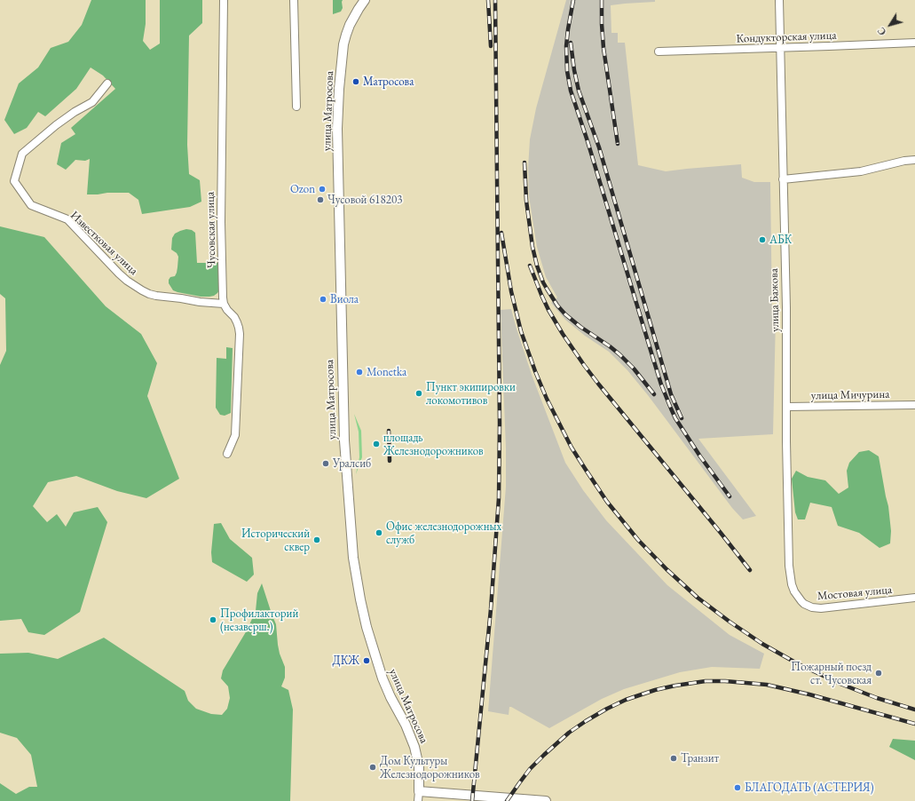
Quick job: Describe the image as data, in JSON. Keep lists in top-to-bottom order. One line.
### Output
{"streets":{"street":["Кондукторская улица","улица Матросова","Чусовская улица","Известковая улица","улица Бажова","улица Мичурина","Мостовая улица"]},"crossings":[["Кондукторская улица","улица Бажова"],["Чусовская улица","Известковая улица"],["улица Бажова","улица Мичурина"],["улица Бажова","Мостовая улица"]],"places":["Матросова","Ozon","Чусовой 618203","АБК","Виола","Monetka","Пункт экипировки локомотивов","площадь Железнодорожников","Уралсиб","Офис железнодорожных служб","Исторический сквер","Профилакторий (незаверш.)","ДКЖ","Пожарный поезд ст. Чусовская","Транзит","Дом Культуры Железнодорожников","БЛАГОДАТЬ (АСТЕРИЯ)"],"north":"bottom left"}
